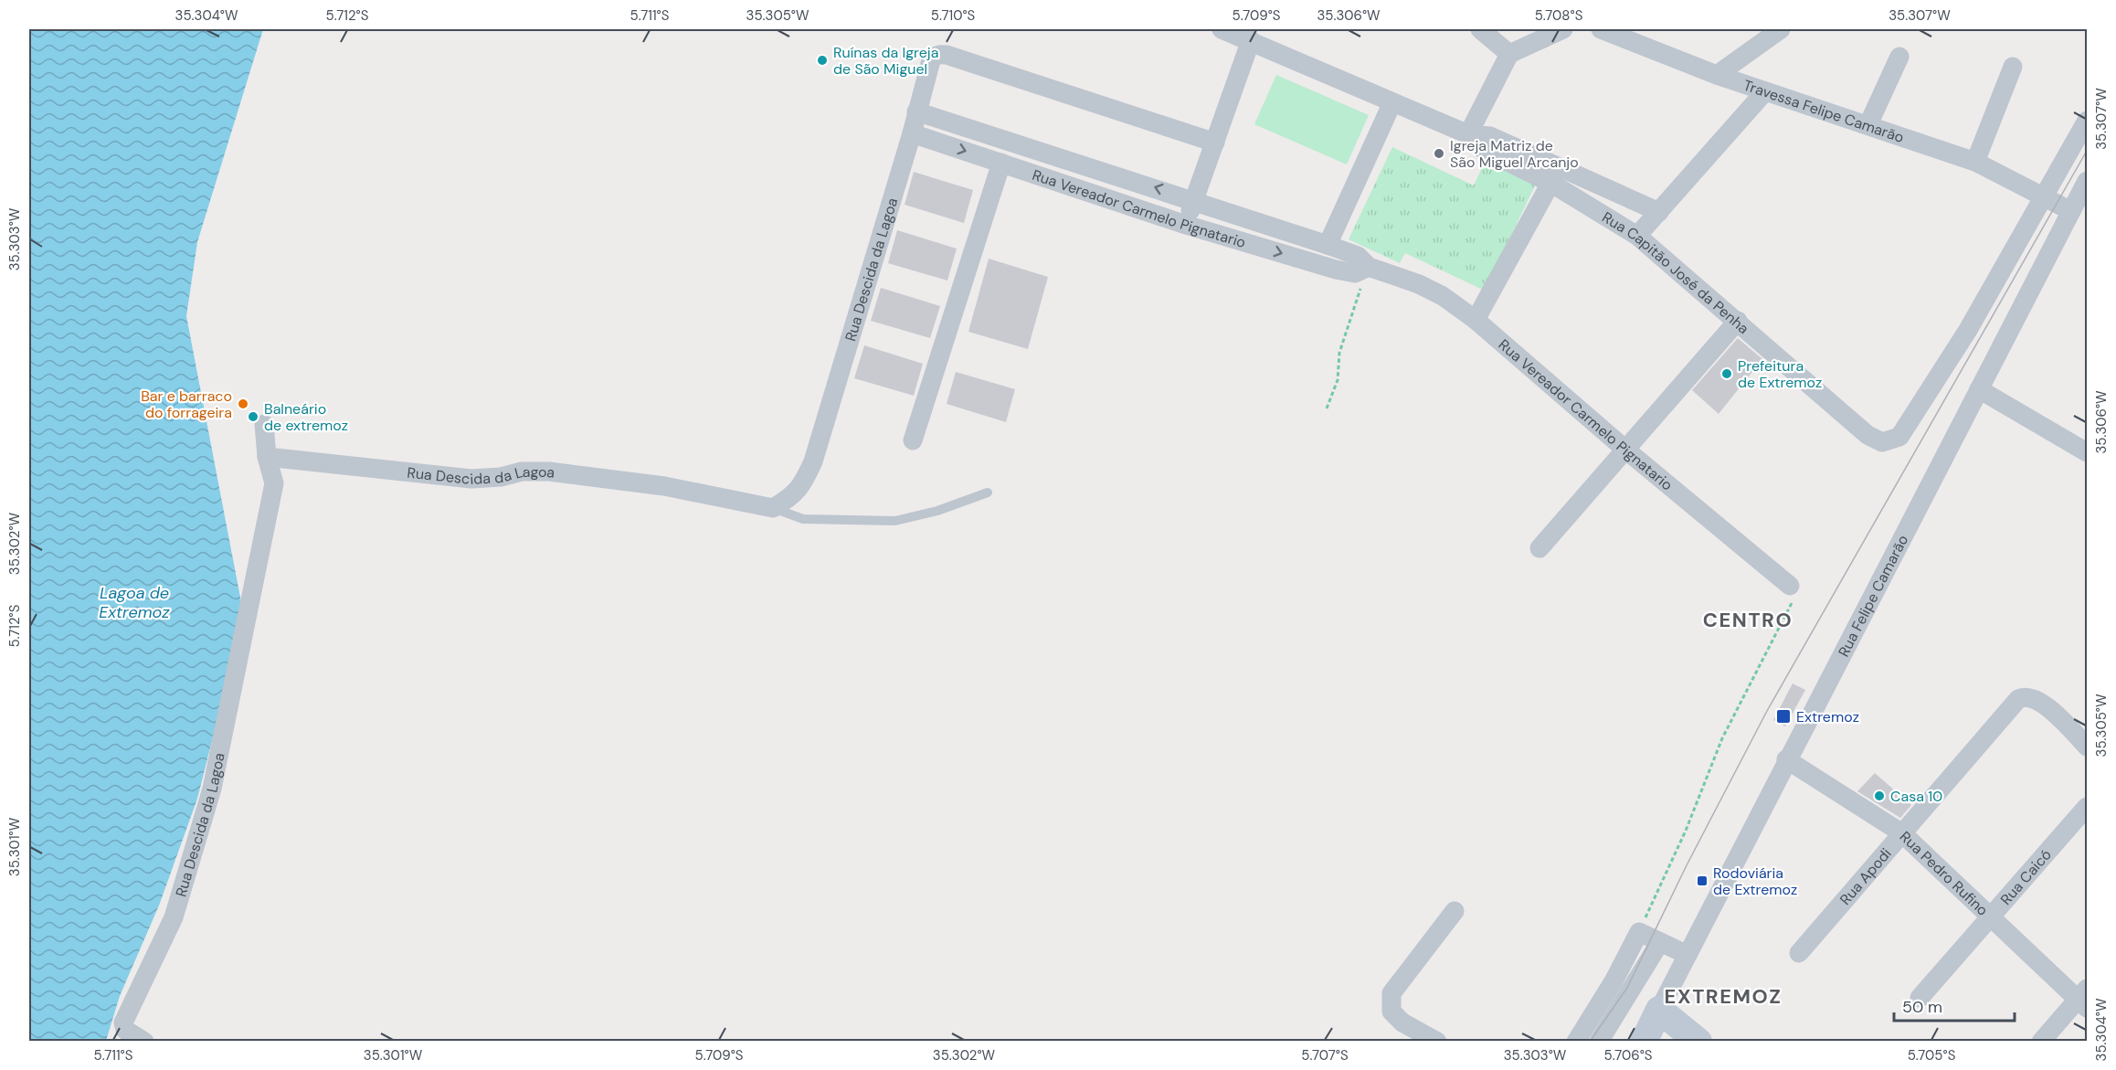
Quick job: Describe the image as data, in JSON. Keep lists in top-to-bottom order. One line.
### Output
{"streets":{"street":["Travessa Felipe Camarão","Rua Vereador Carmelo Pignatario","Rua Descida da Lagoa","Rua Capitão José da Penha","Rua Felipe Camarão","Rua Pedro Rufino","Rua Apodi","Rua Caicó"]},"crossings":[["Travessa Felipe Camarão","Rua Capitão José da Penha"],["Travessa Felipe Camarão","Rua Felipe Camarão"],["Rua Vereador Carmelo Pignatario","Rua Descida da Lagoa"],["Rua Felipe Camarão","Rua Pedro Rufino"],["Rua Pedro Rufino","Rua Apodi"],["Rua Pedro Rufino","Rua Caicó"]],"districts":["CENTRO","EXTREMOZ"],"water":["Lagoa de Extremoz"],"places":{"other":["Ruínas da Igreja de São Miguel","Igreja Matriz de São Miguel Arcanjo","Prefeitura de Extremoz","Bar e barraco do forrageira","Balneário de extremoz","Casa 10"],"transit":["Extremoz","Rodoviária de Extremoz"]},"scale_bar":"50 m","coordinates":["35.304°W","5.712°S","5.711°S","35.305°W","5.710°S","5.709°S","35.306°W","5.708°S","35.307°W","35.303°W","35.302°W","35.301°W","5.707°S","5.706°S","5.705°S"]}
